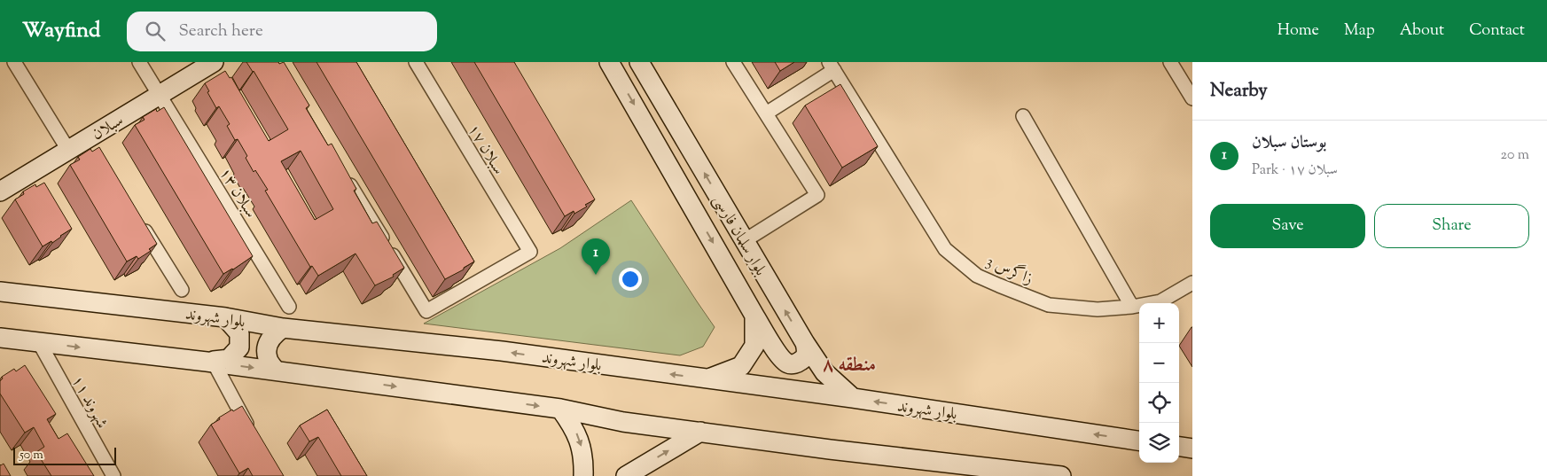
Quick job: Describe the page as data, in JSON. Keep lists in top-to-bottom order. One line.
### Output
{"streets":{"main road":["سبلان","بلوار سلمان فارسی","بلوار شهروند"],"street":["سبلان ۱۷","سبلان ۱۳","زاگرس 3","شهروند ۱۱"]},"crossings":[["سبلان","سبلان ۱۳"],["بلوار سلمان فارسی","بلوار شهروند"]],"districts":["منطقه ۸"],"scale_bar":"50 m","page":{"header":"Wayfind","search":"Search here","nav":["Home","Map","About","Contact"],"heading":"Nearby","list":[{"mark":"1","name":"بوستان سبلان","note":"Park · سبلان ۱۷","value":"20 m"}],"buttons":["Save","Share"],"pins":"1","map_buttons":["+","−"],"scale":"50 m"}}
